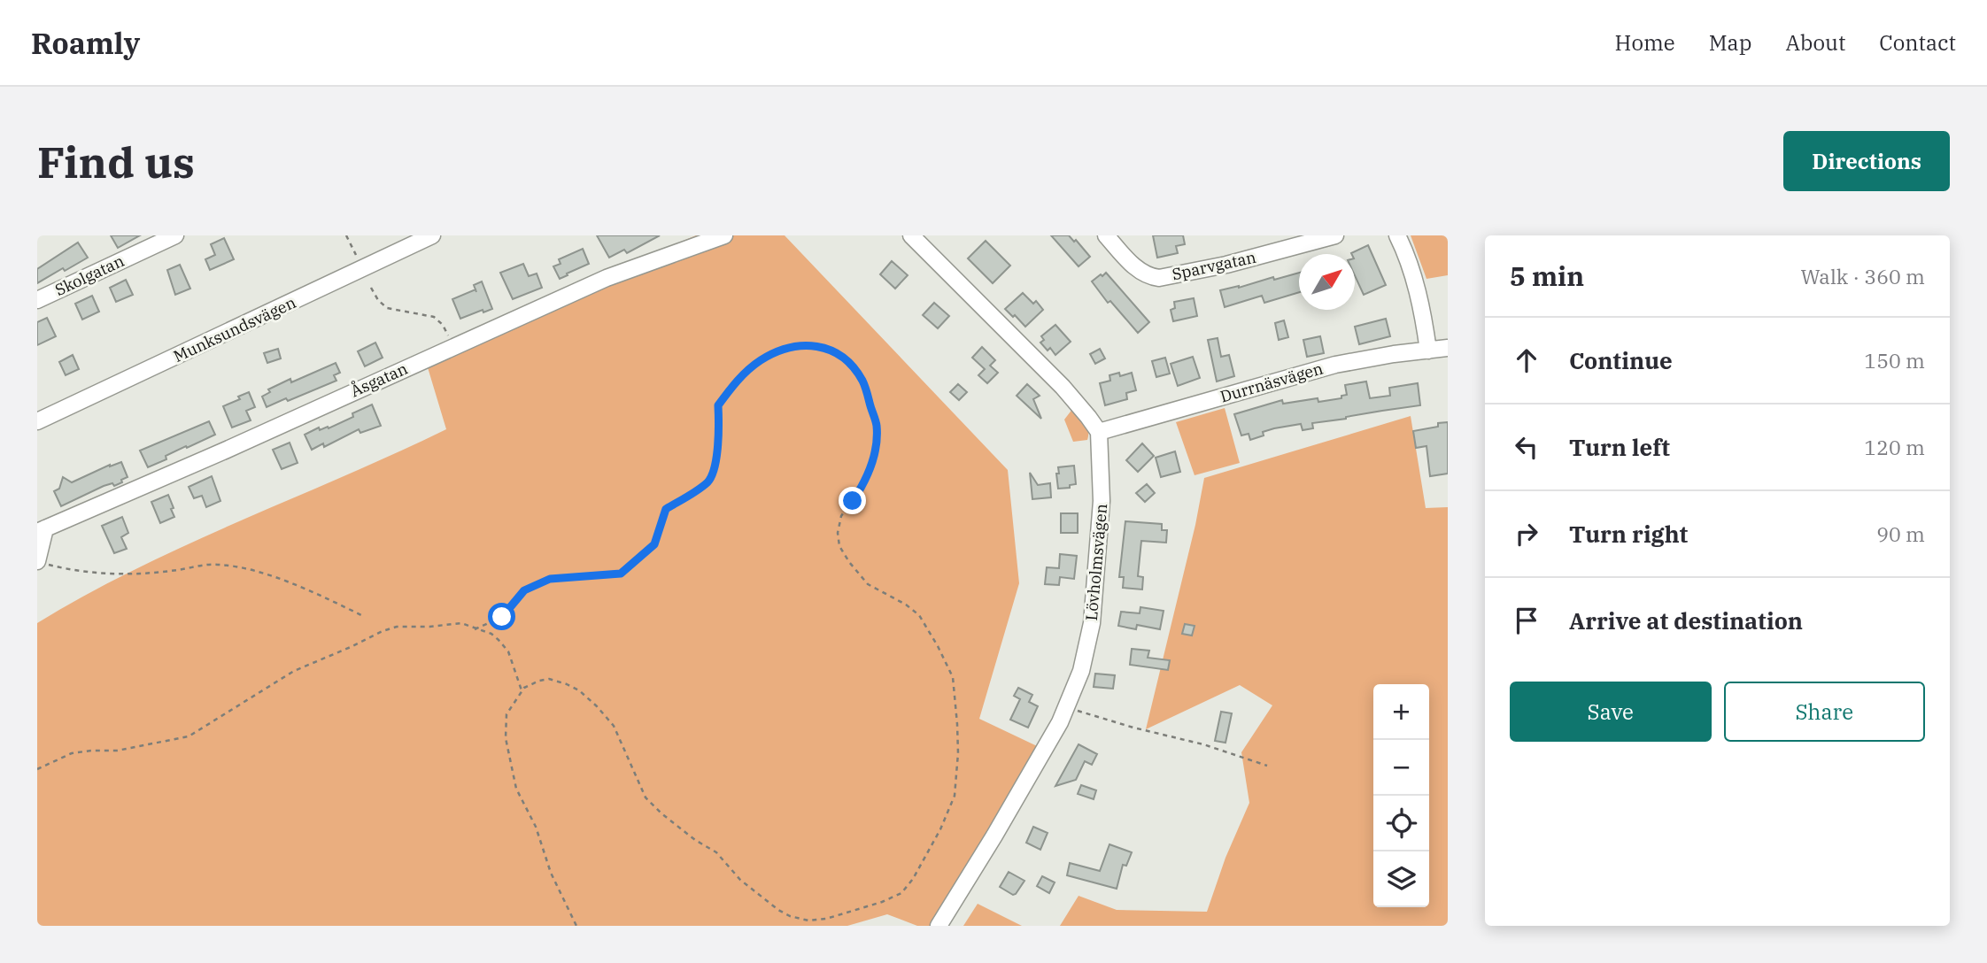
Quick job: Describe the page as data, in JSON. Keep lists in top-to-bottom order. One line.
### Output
{"streets":{"street":["Sparvgatan","Skolgatan","Munksundsvägen","Åsgatan","Durrnäsvägen","Lövholmsvägen"]},"crossings":[["Durrnäsvägen","Lövholmsvägen"]],"north":"top right","page":{"header":"Roamly","nav":["Home","Map","About","Contact"],"buttons":["Directions",["Save","Share"]],"title":"Find us","heading":["5 min","Walk · 360 m"],"list":[["Continue","150 m"],["Turn left","120 m"],["Turn right","90 m"],"Arrive at destination"],"map_buttons":["+","−"]}}
